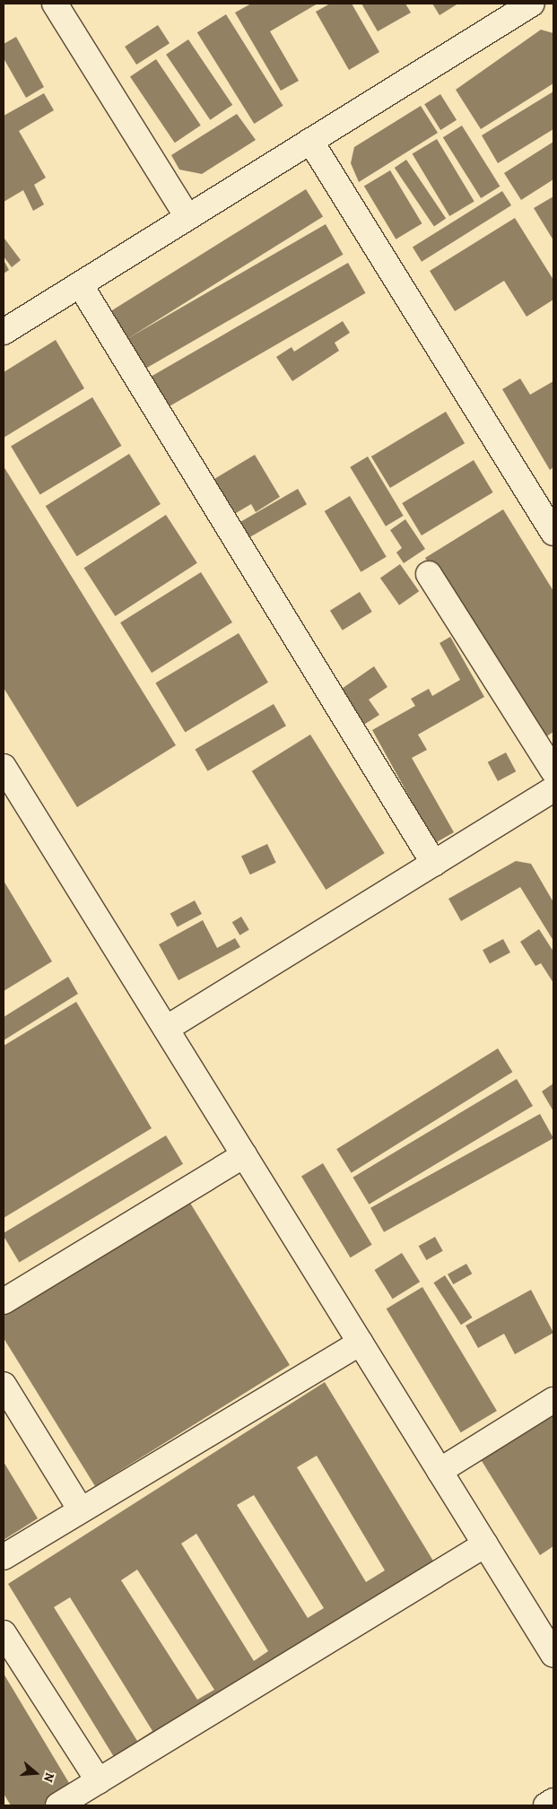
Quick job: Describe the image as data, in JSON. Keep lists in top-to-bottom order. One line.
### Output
{"north":"right"}
